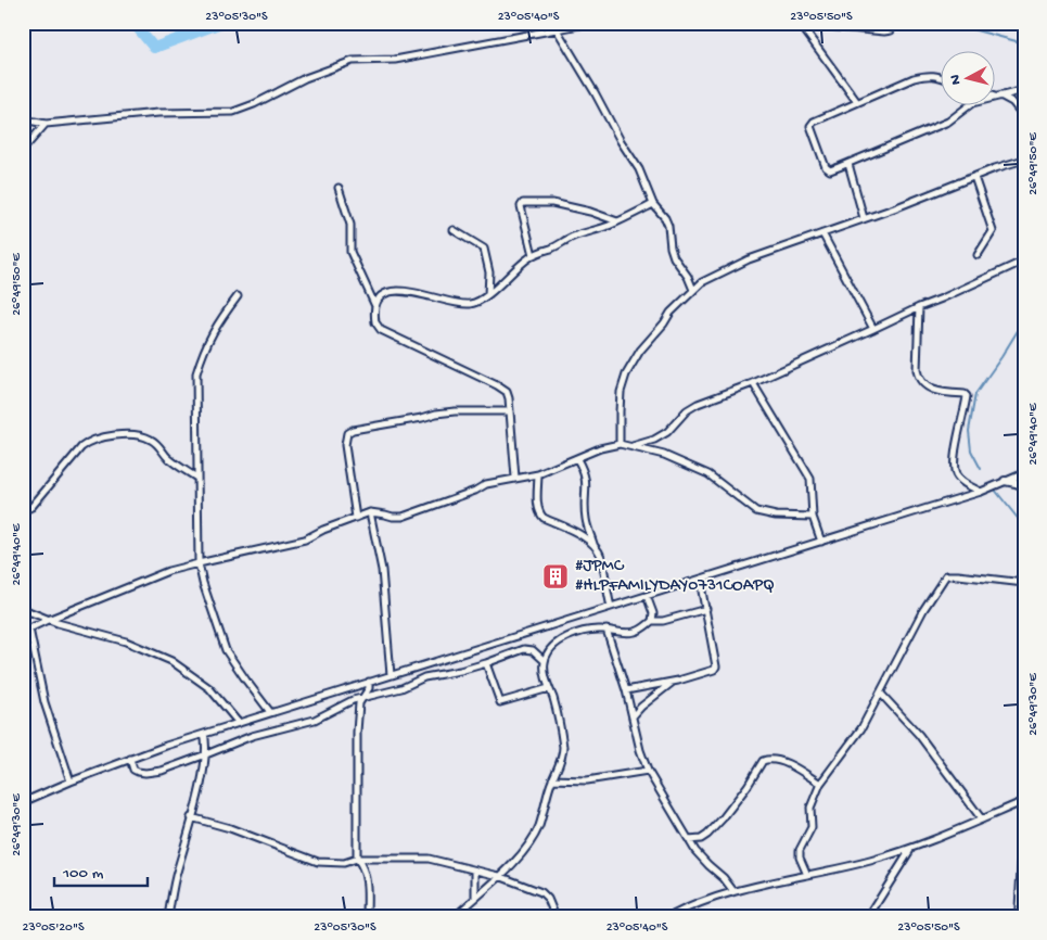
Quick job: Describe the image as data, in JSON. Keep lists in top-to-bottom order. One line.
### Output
{"places":{"building":["#JPMC #HLPFAMILYDAY0731COAPQ"]},"scale_bar":"100 m","north":"left","coordinates":["23°05'30\"S","23°05'40\"S","23°05'50\"S","26°49'50\"E","26°49'40\"E","26°49'30\"E","23°05'20\"S"]}
